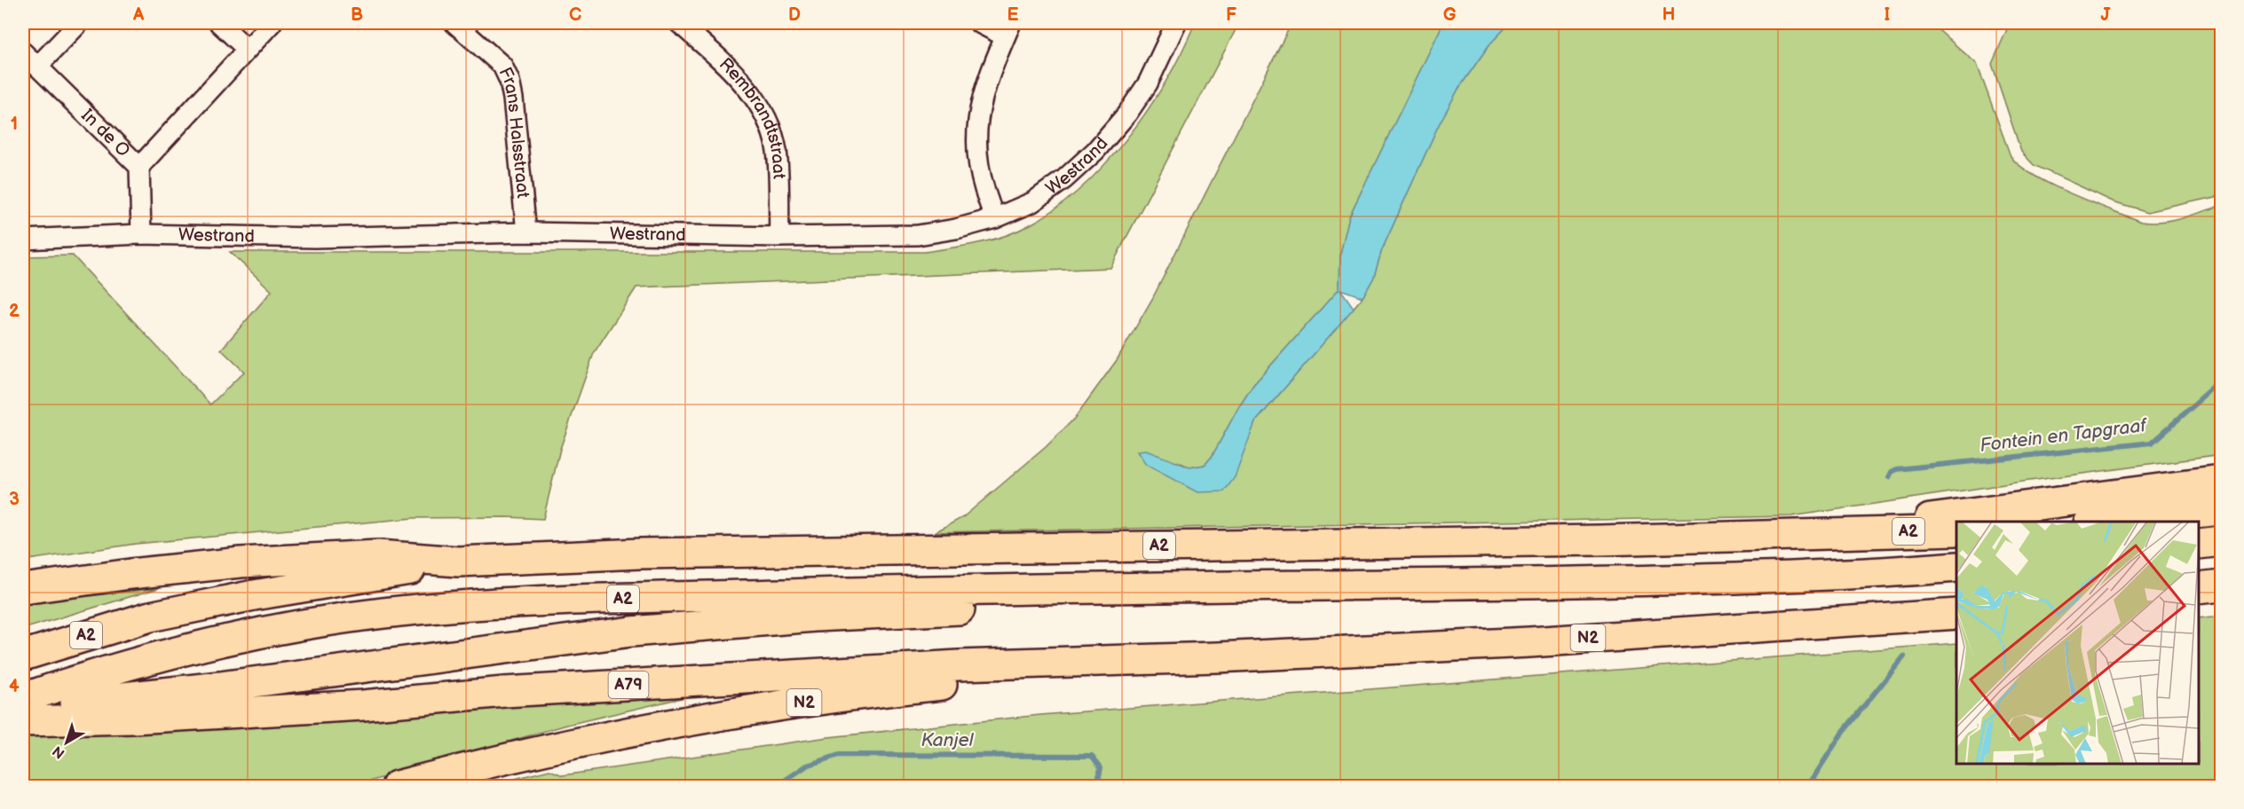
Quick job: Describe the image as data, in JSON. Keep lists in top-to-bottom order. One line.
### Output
{"streets":{"highway":["A2","N2","A79"],"street":["Rembrandtstraat","In de O","Frans Halsstraat","Westrand"]},"crossings":[["Rembrandtstraat","Westrand"],["In de O","Westrand"],["Frans Halsstraat","Westrand"],["N2","A79"]],"water":["Fontein en Tapgraaf","Kanjel"],"north":"bottom left","grid":{"columns":["A","B","C","D","E","F","G","H","I","J"],"rows":["1","2","3","4"]}}
